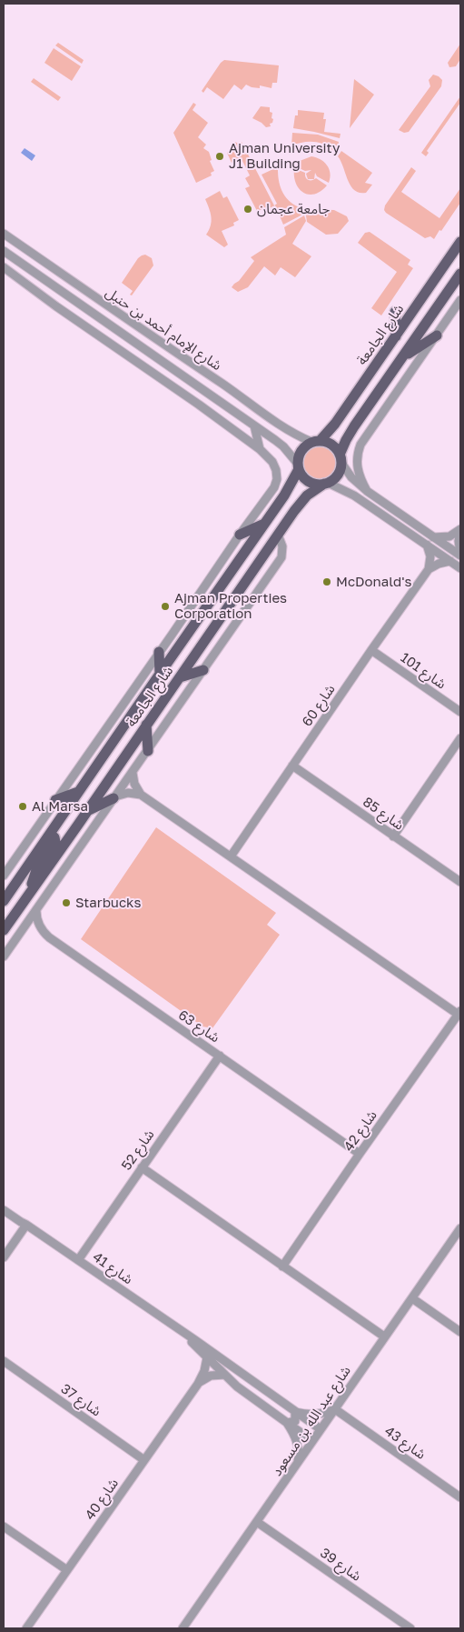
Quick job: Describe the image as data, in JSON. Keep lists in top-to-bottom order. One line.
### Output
{"streets":{"main road":["شارع الجامعة"],"street":["شارع الإمام أحمد بن حنبل","شارع 101","شارع 60","شارع 85","شارع 63","شارع 42","شارع 52","شارع 41","شارع 37","شارع عبد الله بن مسعود","شارع 43","شارع 40","شارع 39"]},"crossings":[["شارع الإمام أحمد بن حنبل","شارع الجامعة"],["شارع 101","شارع 60"],["شارع 60","شارع 85"],["شارع 63","شارع 42"],["شارع 63","شارع 52"],["شارع 52","شارع 41"],["شارع 41","شارع عبد الله بن مسعود"],["شارع 41","شارع 40"],["شارع 37","شارع 40"],["شارع عبد الله بن مسعود","شارع 43"],["شارع عبد الله بن مسعود","شارع 39"]],"places":["Ajman University J1 Building","جامعة عجمان","McDonald's","Ajman Properties Corporation","Al Marsa","Starbucks"]}
